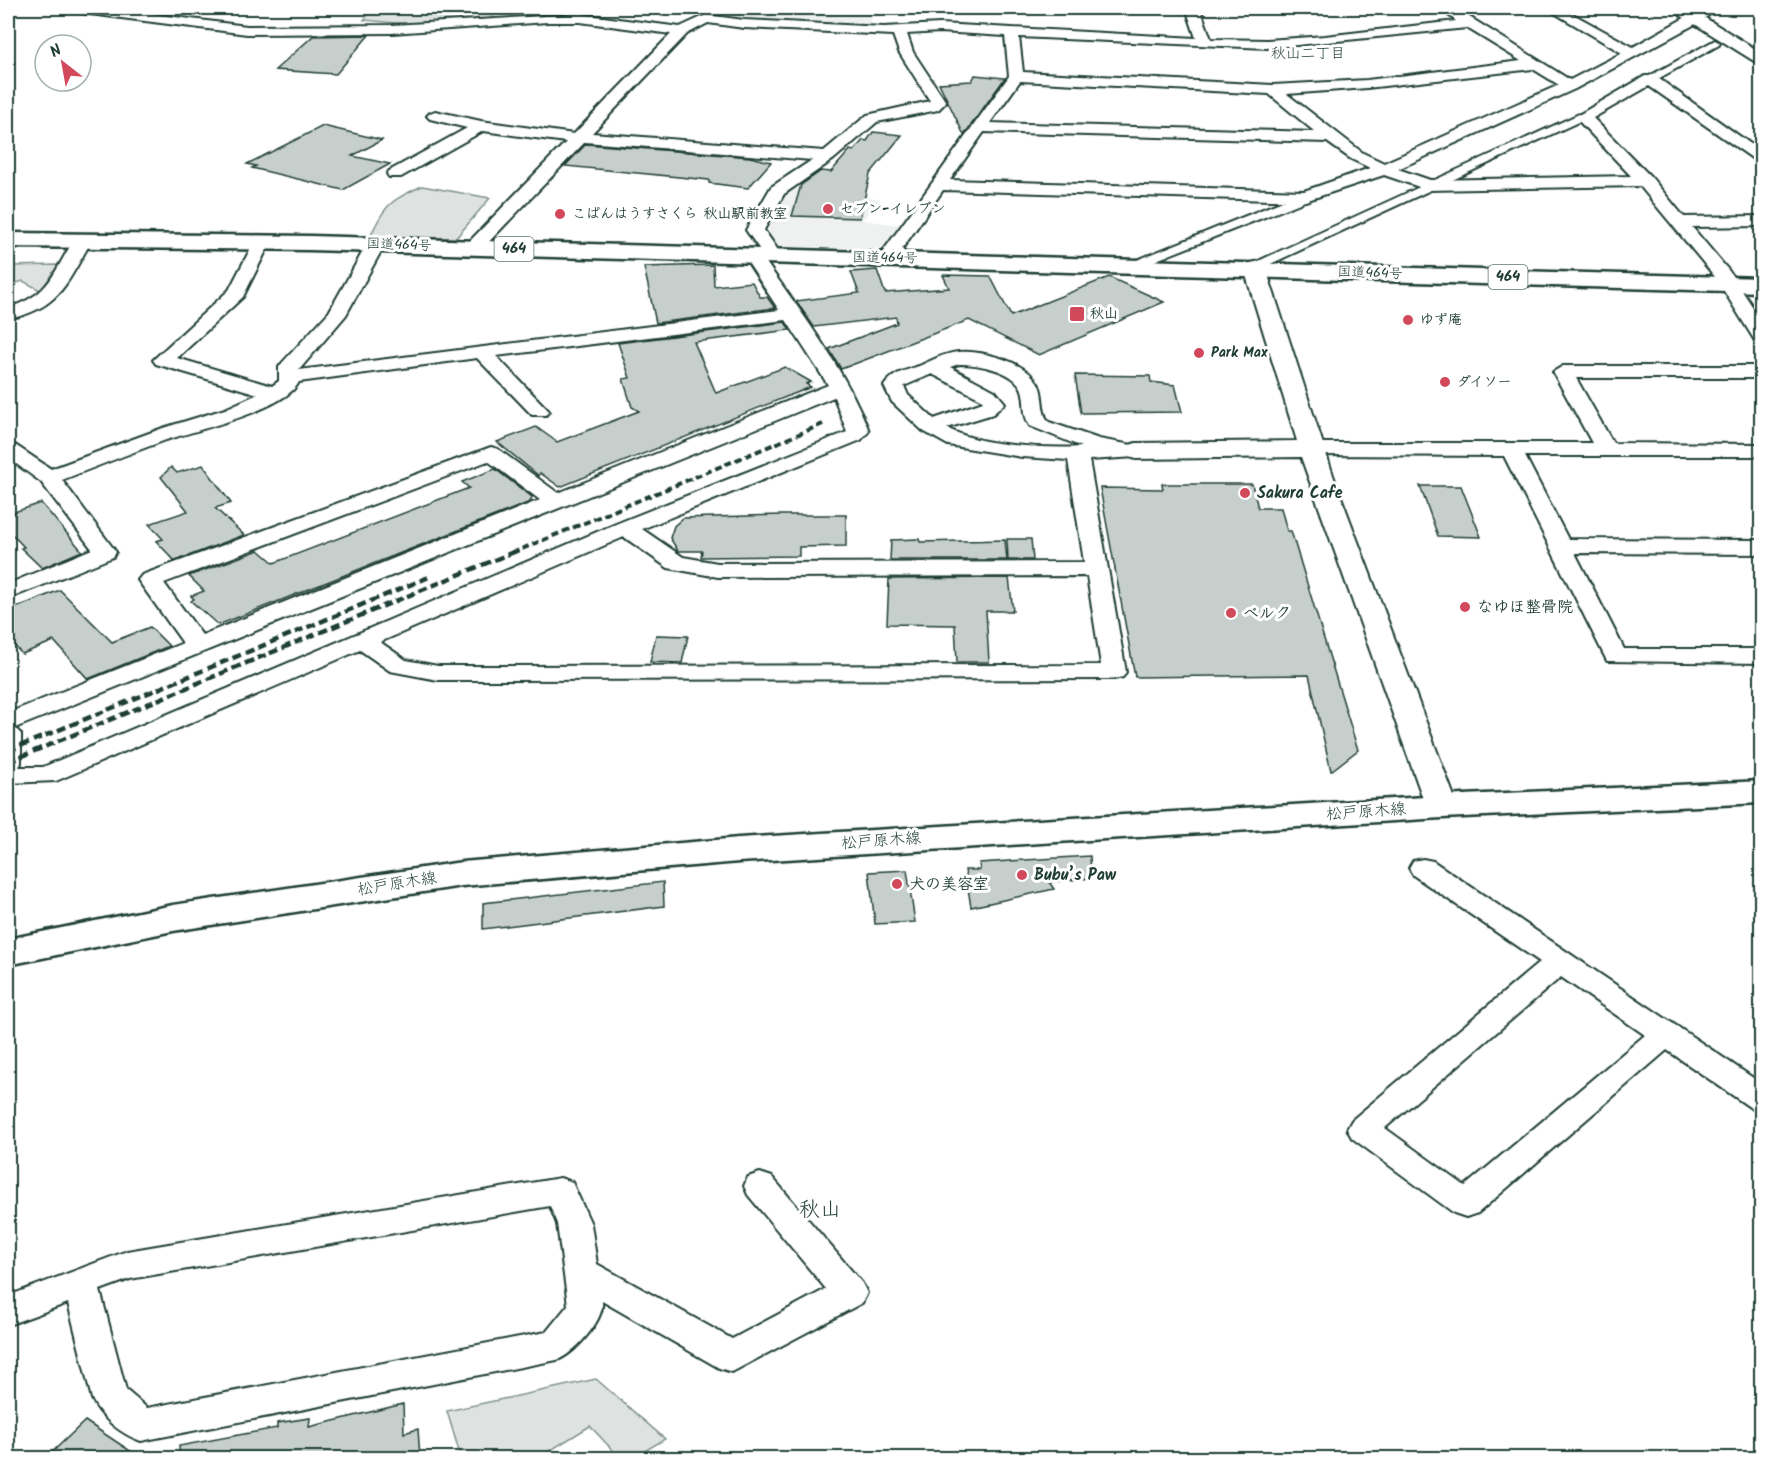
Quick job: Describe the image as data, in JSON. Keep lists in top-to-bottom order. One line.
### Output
{"streets":{"main road":["国道464号","464","松戸原木線"]},"districts":["秋山二丁目","秋山"],"places":{"other":["セブン-イレブン","こぱんはうすさくら 秋山駅前教室","ゆず庵","Park Max","ダイソー","Sakura Cafe","なゆほ整骨院","ベルク","Bubu’s Paw","犬の美容室"],"transit":["秋山"]},"north":"top left"}
